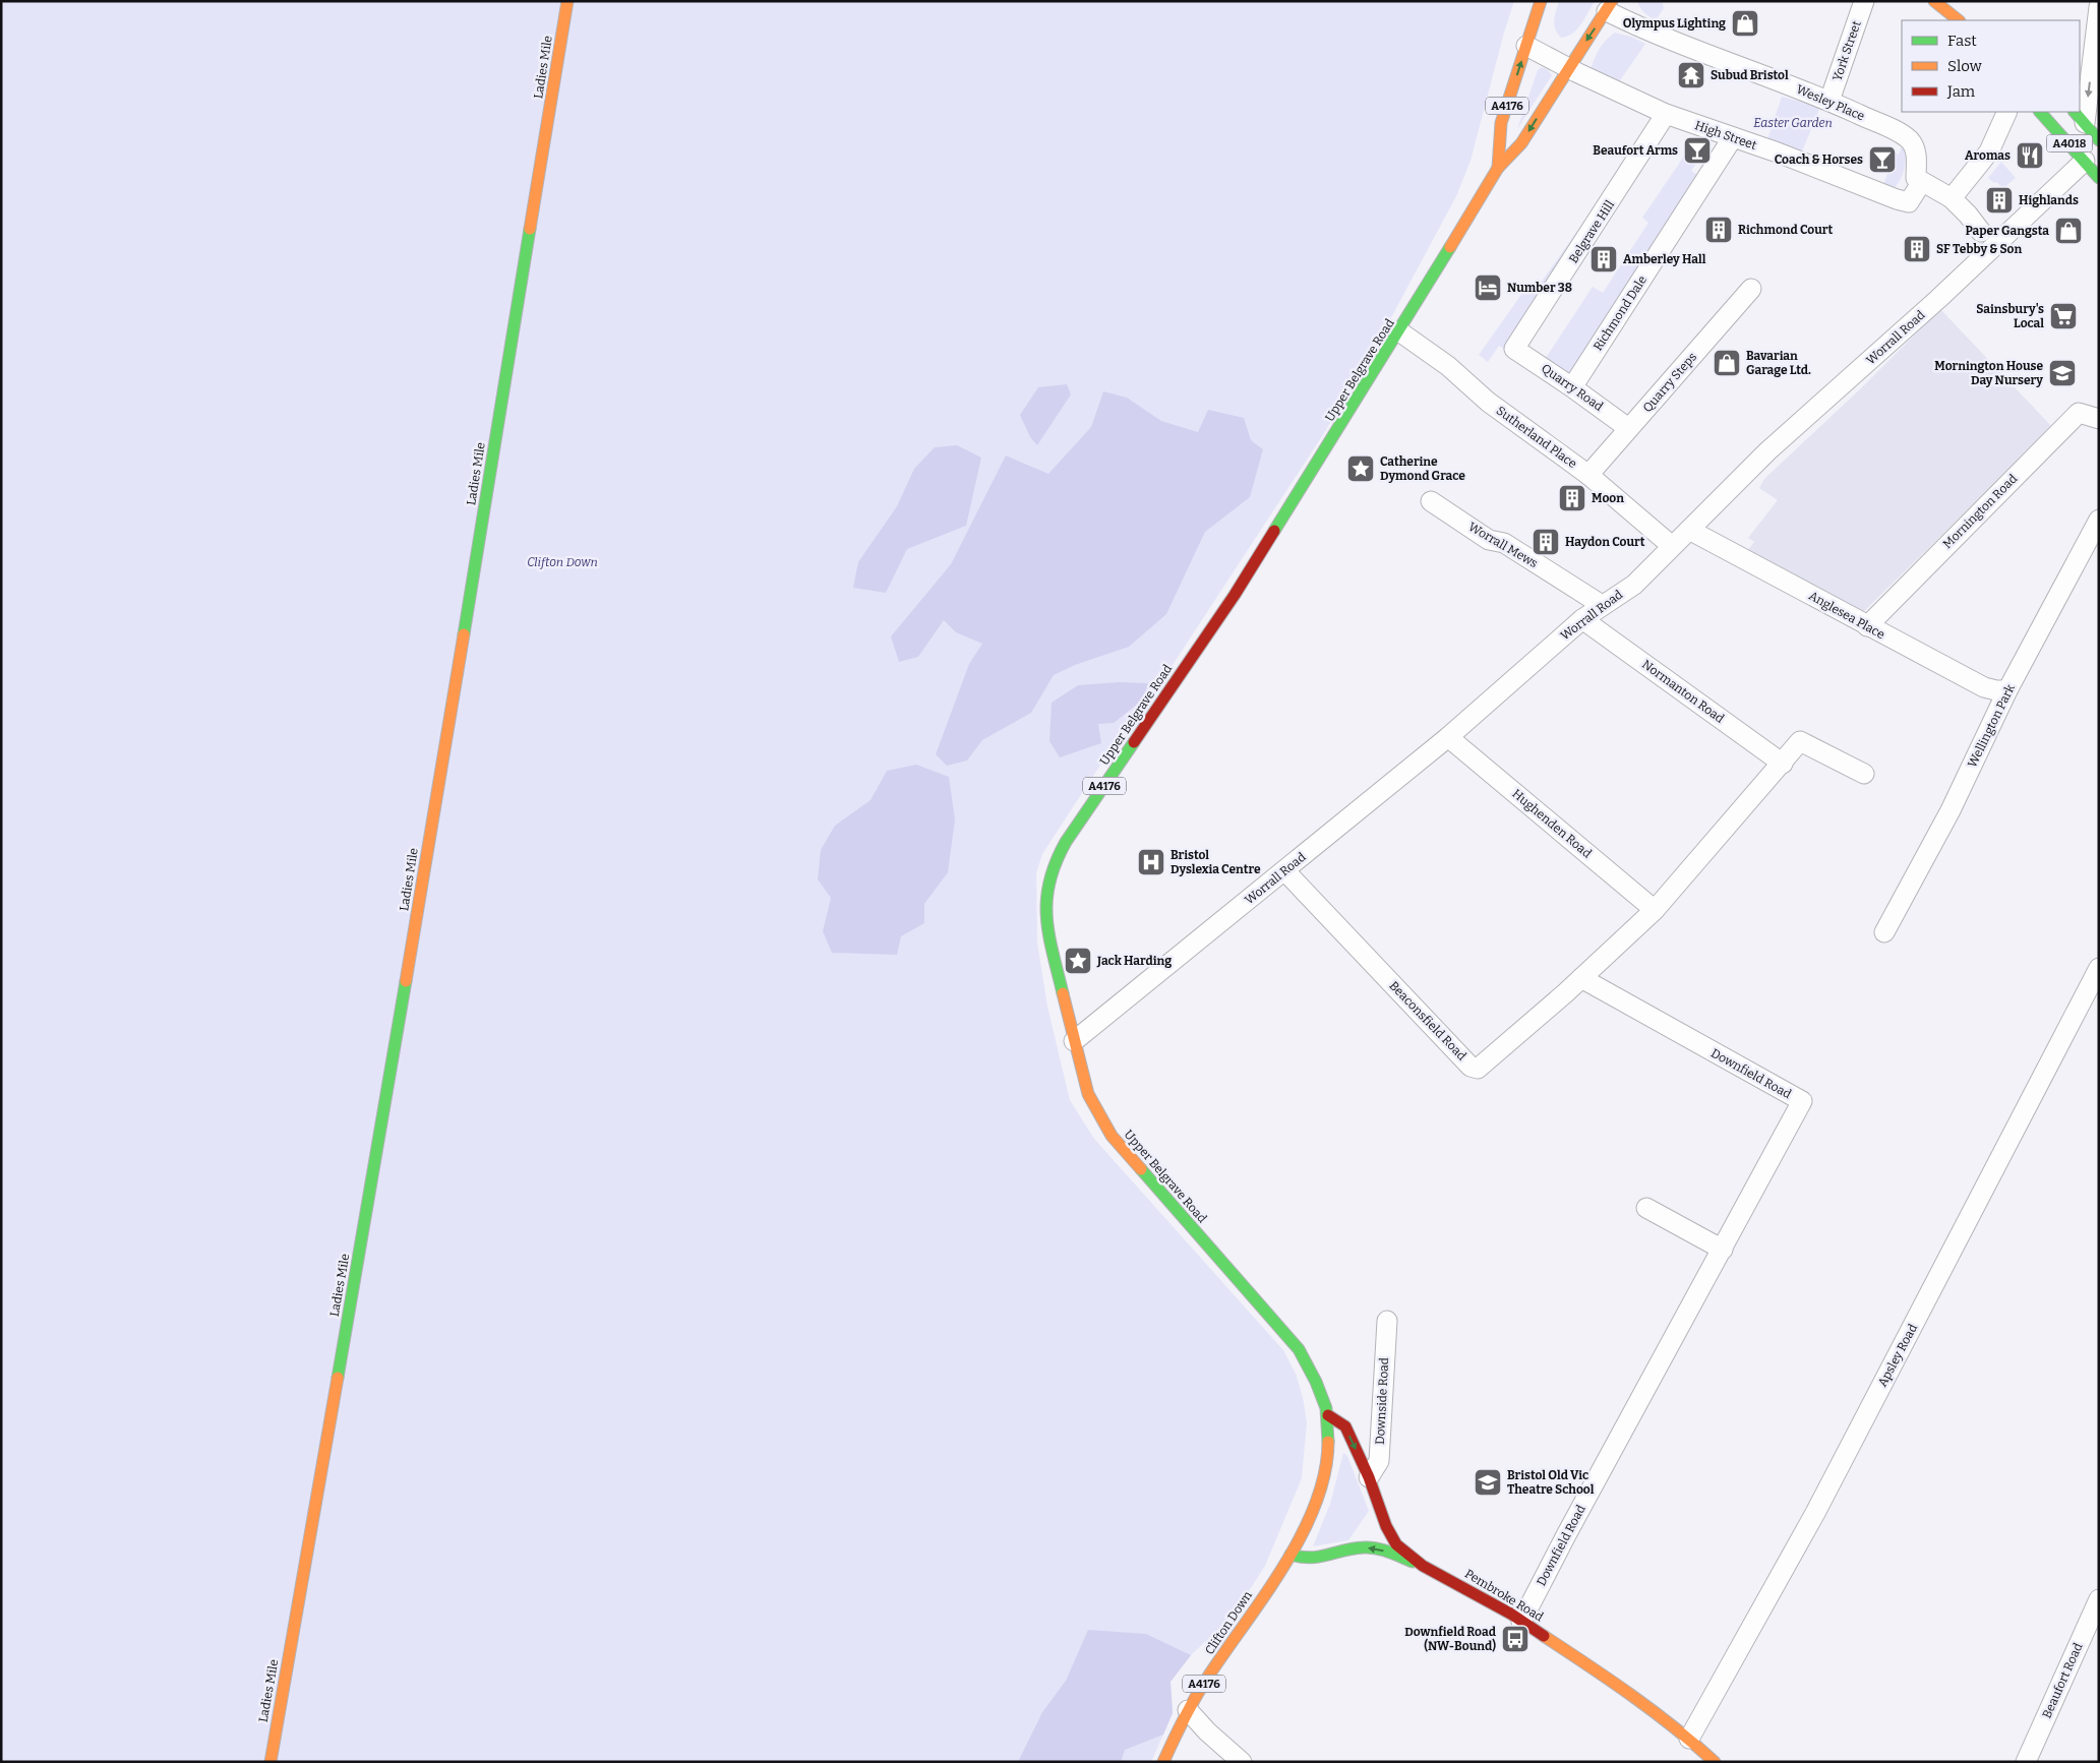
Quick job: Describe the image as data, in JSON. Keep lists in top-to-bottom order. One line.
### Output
{"streets":{"main road":["Ladies Mile","A4176","A4018","Upper Belgrave Road","Pembroke Road","Clifton Down"],"street":["York Street","Wesley Place","High Street","Belgrave Hill","Richmond Dale","Worrall Road","Quarry Steps","Quarry Road","Sutherland Place","Mornington Road","Worrall Mews","Anglesea Place","Normanton Road","Wellington Park","Hughenden Road","Beaconsfield Road","Downfield Road","Apsley Road","Downside Road","Beaufort Road"]},"crossings":[["York Street","Wesley Place"],["Wesley Place","High Street"],["Wesley Place","Upper Belgrave Road"],["A4176","Upper Belgrave Road"],["A4176","Pembroke Road"],["A4176","Clifton Down"],["High Street","Belgrave Hill"],["High Street","Richmond Dale"],["High Street","Upper Belgrave Road"],["A4018","Worrall Road"],["Belgrave Hill","Quarry Road"],["Richmond Dale","Quarry Road"],["Worrall Road","Upper Belgrave Road"],["Worrall Road","Sutherland Place"],["Worrall Road","Worrall Mews"],["Worrall Road","Anglesea Place"],["Worrall Road","Normanton Road"],["Worrall Road","Hughenden Road"],["Worrall Road","Beaconsfield Road"],["Upper Belgrave Road","Sutherland Place"],["Upper Belgrave Road","Pembroke Road"],["Quarry Steps","Quarry Road"],["Quarry Steps","Sutherland Place"],["Mornington Road","Anglesea Place"],["Anglesea Place","Wellington Park"],["Beaconsfield Road","Downfield Road"],["Downfield Road","Pembroke Road"],["Apsley Road","Pembroke Road"],["Downside Road","Pembroke Road"]],"parks":["Easter Garden","Clifton Down"],"places":{"shop":["Olympus Lighting","Paper Gangsta","Bavarian Garage Ltd."],"temple":["Subud Bristol"],"bar":["Beaufort Arms","Coach & Horses"],"restaurant":["Aromas"],"building":["Highlands","Richmond Court","SF Tebby & Son","Amberley Hall","Moon","Haydon Court"],"hotel":["Number 38"],"supermarket":["Sainsbury's Local"],"school or university":["Mornington House Day Nursery","Bristol Old Vic Theatre School"],"place":["Catherine Dymond Grace","Jack Harding"],"hospital":["Bristol Dyslexia Centre"],"bus stop":["Downfield Road (NW-Bound)"]},"legend":["Fast","Slow","Jam"]}
